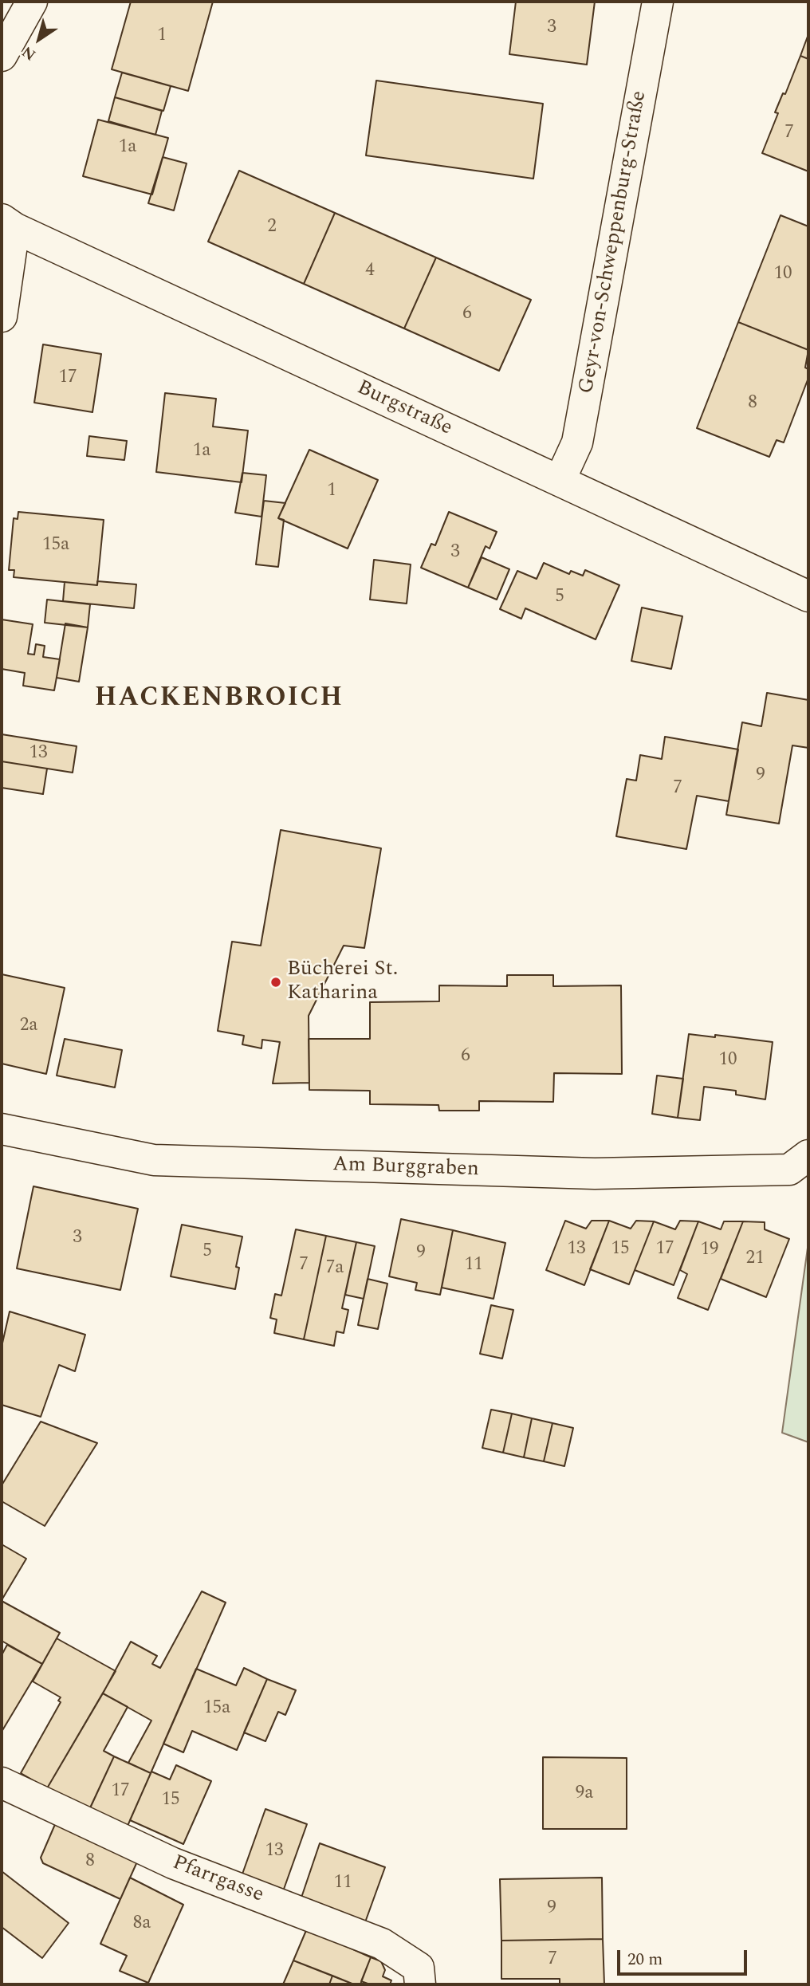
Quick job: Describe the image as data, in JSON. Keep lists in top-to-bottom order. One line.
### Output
{"streets":{"street":["Geyr-von-Schweppenburg-Straße","Burgstraße","Am Burggraben","Pfarrgasse"]},"crossings":[["Geyr-von-Schweppenburg-Straße","Burgstraße"]],"districts":["HACKENBROICH"],"places":["Bücherei St. Katharina"],"house_numbers":["3","1","7","1a","2","4","10","6","17","8","1a","1","15a","3","5","13","9","7","2a","6","10","3","13","15","17","19","5","9","21","7","11","7a","15a","17","9a","15","13","8","11","9","8a","7"],"scale_bar":"20 m","north":"bottom left"}
